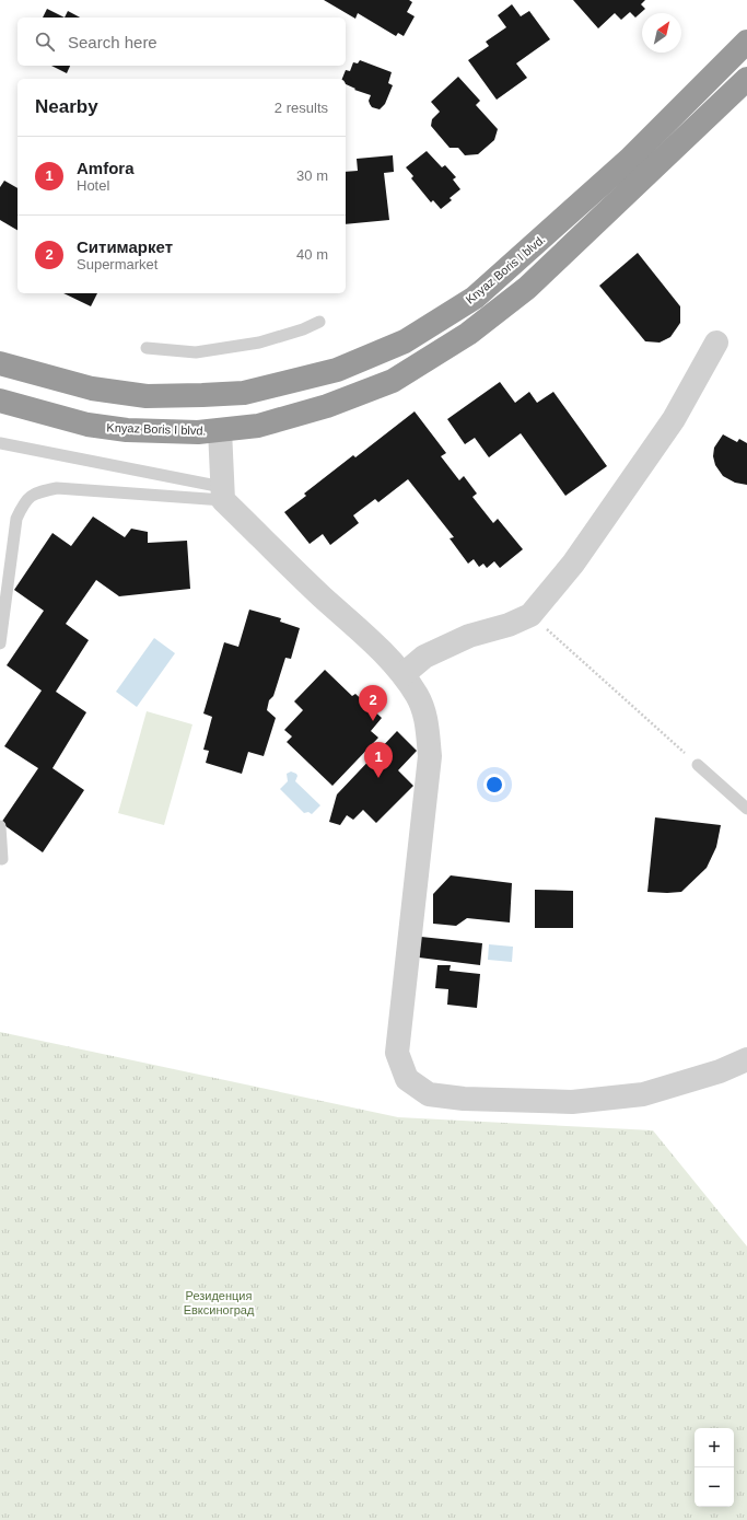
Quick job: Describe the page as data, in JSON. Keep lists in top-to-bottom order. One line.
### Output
{"streets":{"highway":["Knyaz Boris I blvd."]},"parks":["Резиденция Евксиноград"],"north":"top right","page":{"search":"Search here","heading":["Nearby","2 results"],"list":[{"mark":"1","name":"Amfora","note":"Hotel","value":"30 m"},{"mark":"2","name":"Ситимаркет","note":"Supermarket","value":"40 m"}],"pins":["2","1"],"map_buttons":["+","−"]}}
